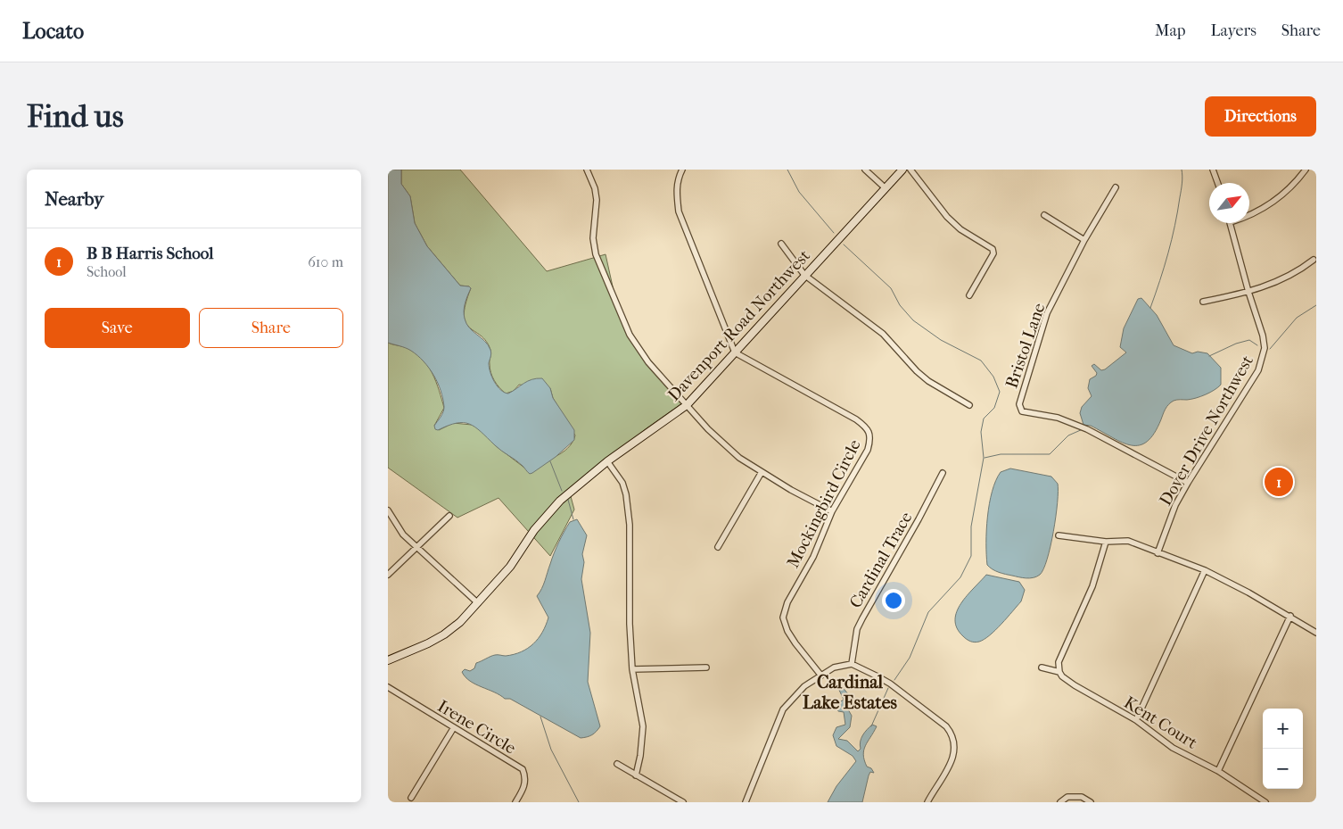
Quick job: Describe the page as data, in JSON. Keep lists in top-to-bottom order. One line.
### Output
{"streets":{"street":["Davenport Road Northwest","Bristol Lane","Dover Drive Northwest","Mockingbird Circle","Cardinal Trace","Kent Court","Irene Circle"]},"crossings":[["Davenport Road Northwest","Mockingbird Circle"],["Bristol Lane","Dover Drive Northwest"]],"districts":["Cardinal Lake Estates"],"north":"top right","page":{"header":"Locato","nav":["Map","Layers","Share"],"buttons":["Directions",["Save","Share"]],"title":"Find us","heading":"Nearby","list":[{"mark":"1","name":"B B Harris School","note":"School","value":"610 m"}],"pins":"1","map_buttons":["+","−"]}}
